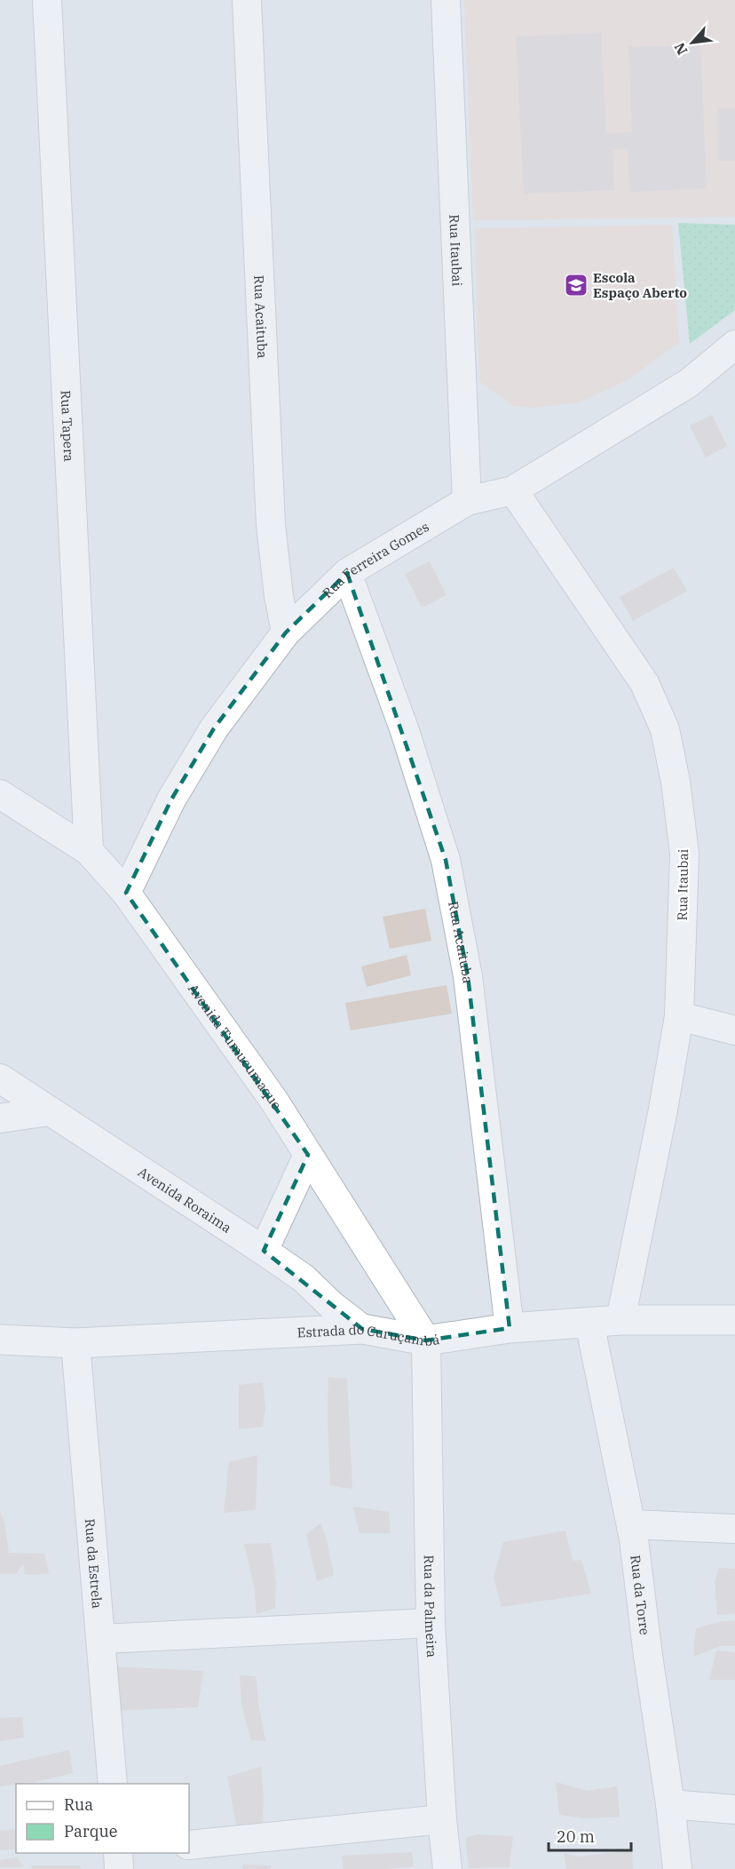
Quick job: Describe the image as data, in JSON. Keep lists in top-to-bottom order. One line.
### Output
{"streets":{"street":["Rua Itaubai","Rua Acaituba","Rua Tapera","Rua Ferreira Gomes","Avenida Tumucumaque","Avenida Roraima","Estrada do Curuçambá","Rua da Estrela","Rua da Torre","Rua da Palmeira"]},"crossings":[["Rua Itaubai","Rua Ferreira Gomes"],["Rua Itaubai","Estrada do Curuçambá"],["Rua Acaituba","Rua Ferreira Gomes"],["Rua Acaituba","Estrada do Curuçambá"],["Rua Tapera","Avenida Tumucumaque"],["Rua Ferreira Gomes","Avenida Tumucumaque"],["Avenida Tumucumaque","Estrada do Curuçambá"],["Avenida Tumucumaque","Rua da Palmeira"],["Avenida Roraima","Estrada do Curuçambá"],["Estrada do Curuçambá","Rua da Estrela"],["Estrada do Curuçambá","Rua da Torre"],["Estrada do Curuçambá","Rua da Palmeira"]],"places":{"school or university":["Escola Espaço Aberto"]},"legend":["Rua","Parque"],"scale_bar":"20 m","north":"bottom left"}
